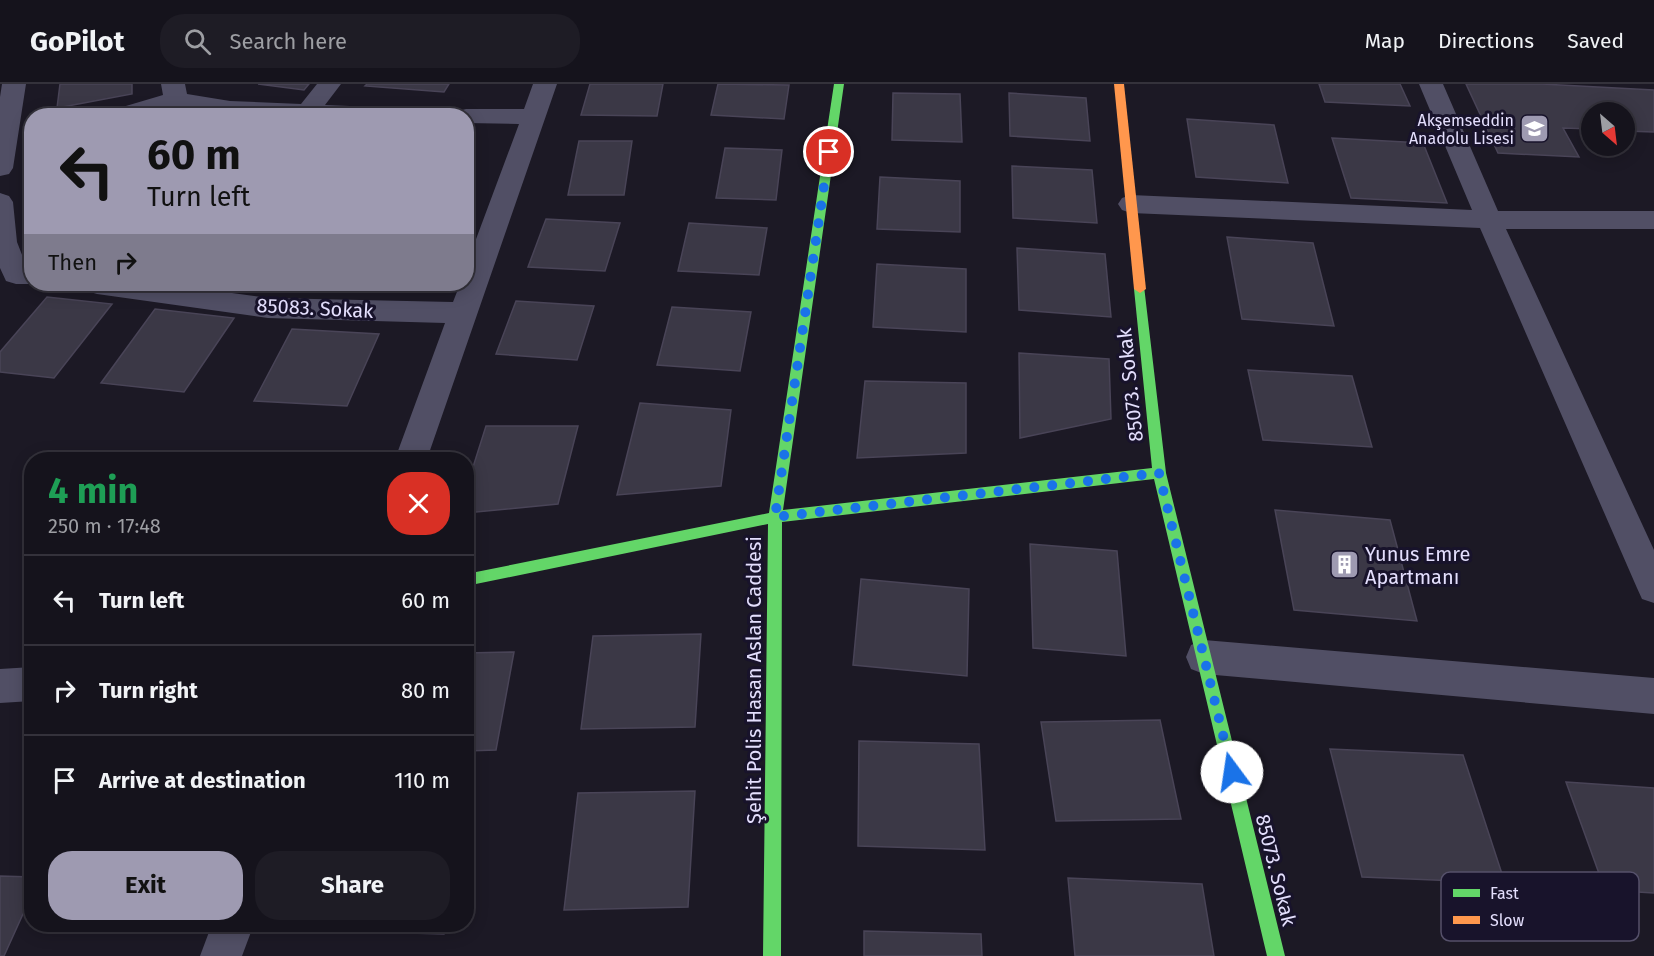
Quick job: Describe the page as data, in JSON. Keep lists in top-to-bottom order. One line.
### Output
{"streets":{"street":["85083. Sokak","85073. Sokak","Şehit Polis Hasan Aslan Caddesi"]},"places":{"school or university":["Akşemseddin Anadolu Lisesi"],"building":["Yunus Emre Apartmanı"]},"legend":["Fast","Slow"],"north":"bottom right","page":{"header":"GoPilot","search":"Search here","nav":["Map","Directions","Saved"],"turn":["60 m","Turn left"],"then":"Then","heading":["4 min","250 m · 17:48"],"list":[{"name":"Turn left","value":"60 m"},{"name":"Turn right","value":"80 m"},{"name":"Arrive at destination","value":"110 m"}],"buttons":["Exit","Share"]}}
